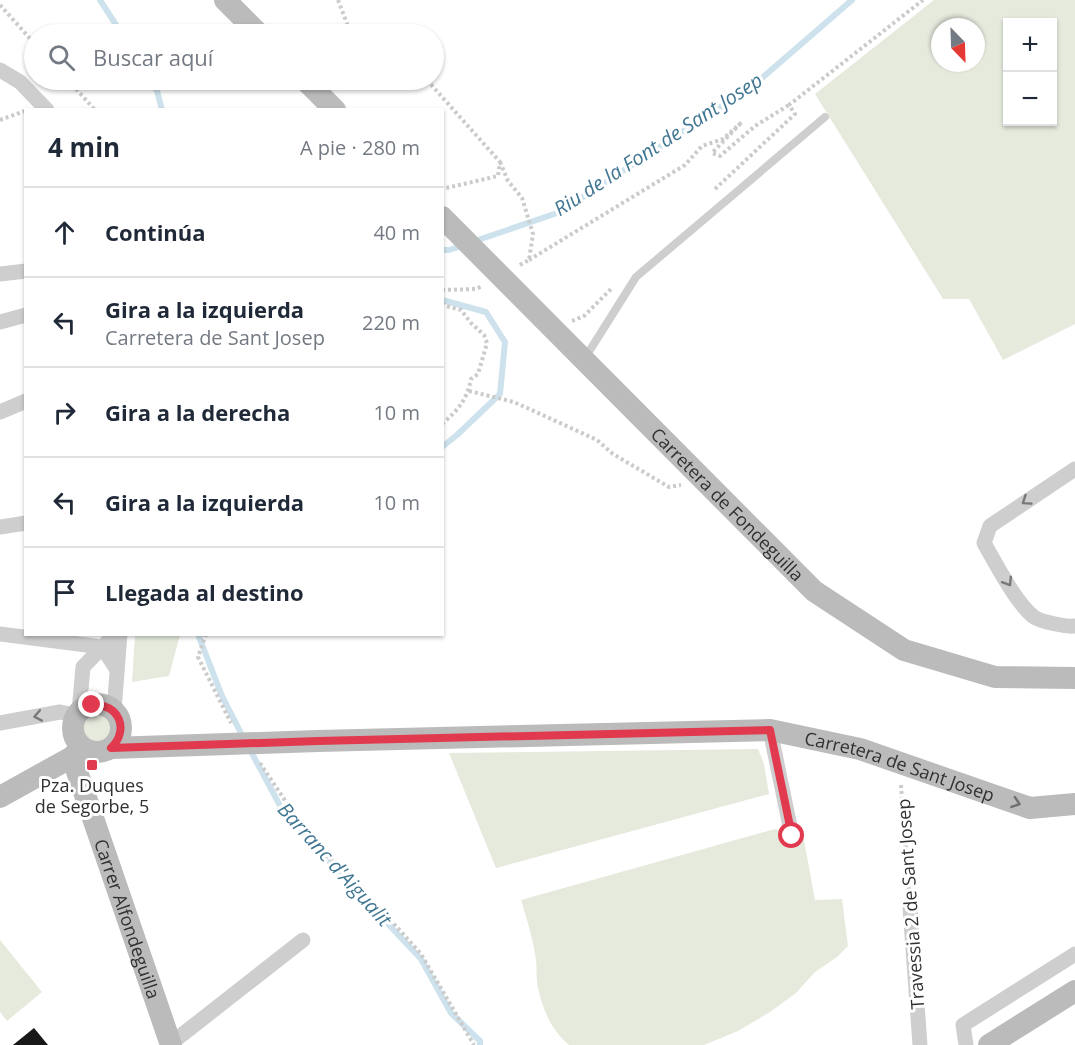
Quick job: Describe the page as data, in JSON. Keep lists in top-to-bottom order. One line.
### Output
{"streets":{"street":["Carretera de Fondeguilla","Carretera de Sant Josep","Travessia 2 de Sant Josep","Carrer Alfondeguilla"]},"crossings":[["Carretera de Sant Josep","Travessia 2 de Sant Josep"],["Carretera de Sant Josep","Carrer Alfondeguilla"]],"water":["Riu de la Font de Sant Josep","Barranc d'Aigualit"],"places":{"transit":["Pza. Duques de Segorbe, 5"]},"north":"bottom right","page":{"map_buttons":["+","−"],"search":"Buscar aquí","heading":["4 min","A pie · 280 m"],"list":[["Continúa","40 m"],["Gira a la izquierda","Carretera de Sant Josep","220 m"],["Gira a la derecha","10 m"],["Gira a la izquierda","10 m"],"Llegada al destino"]}}
